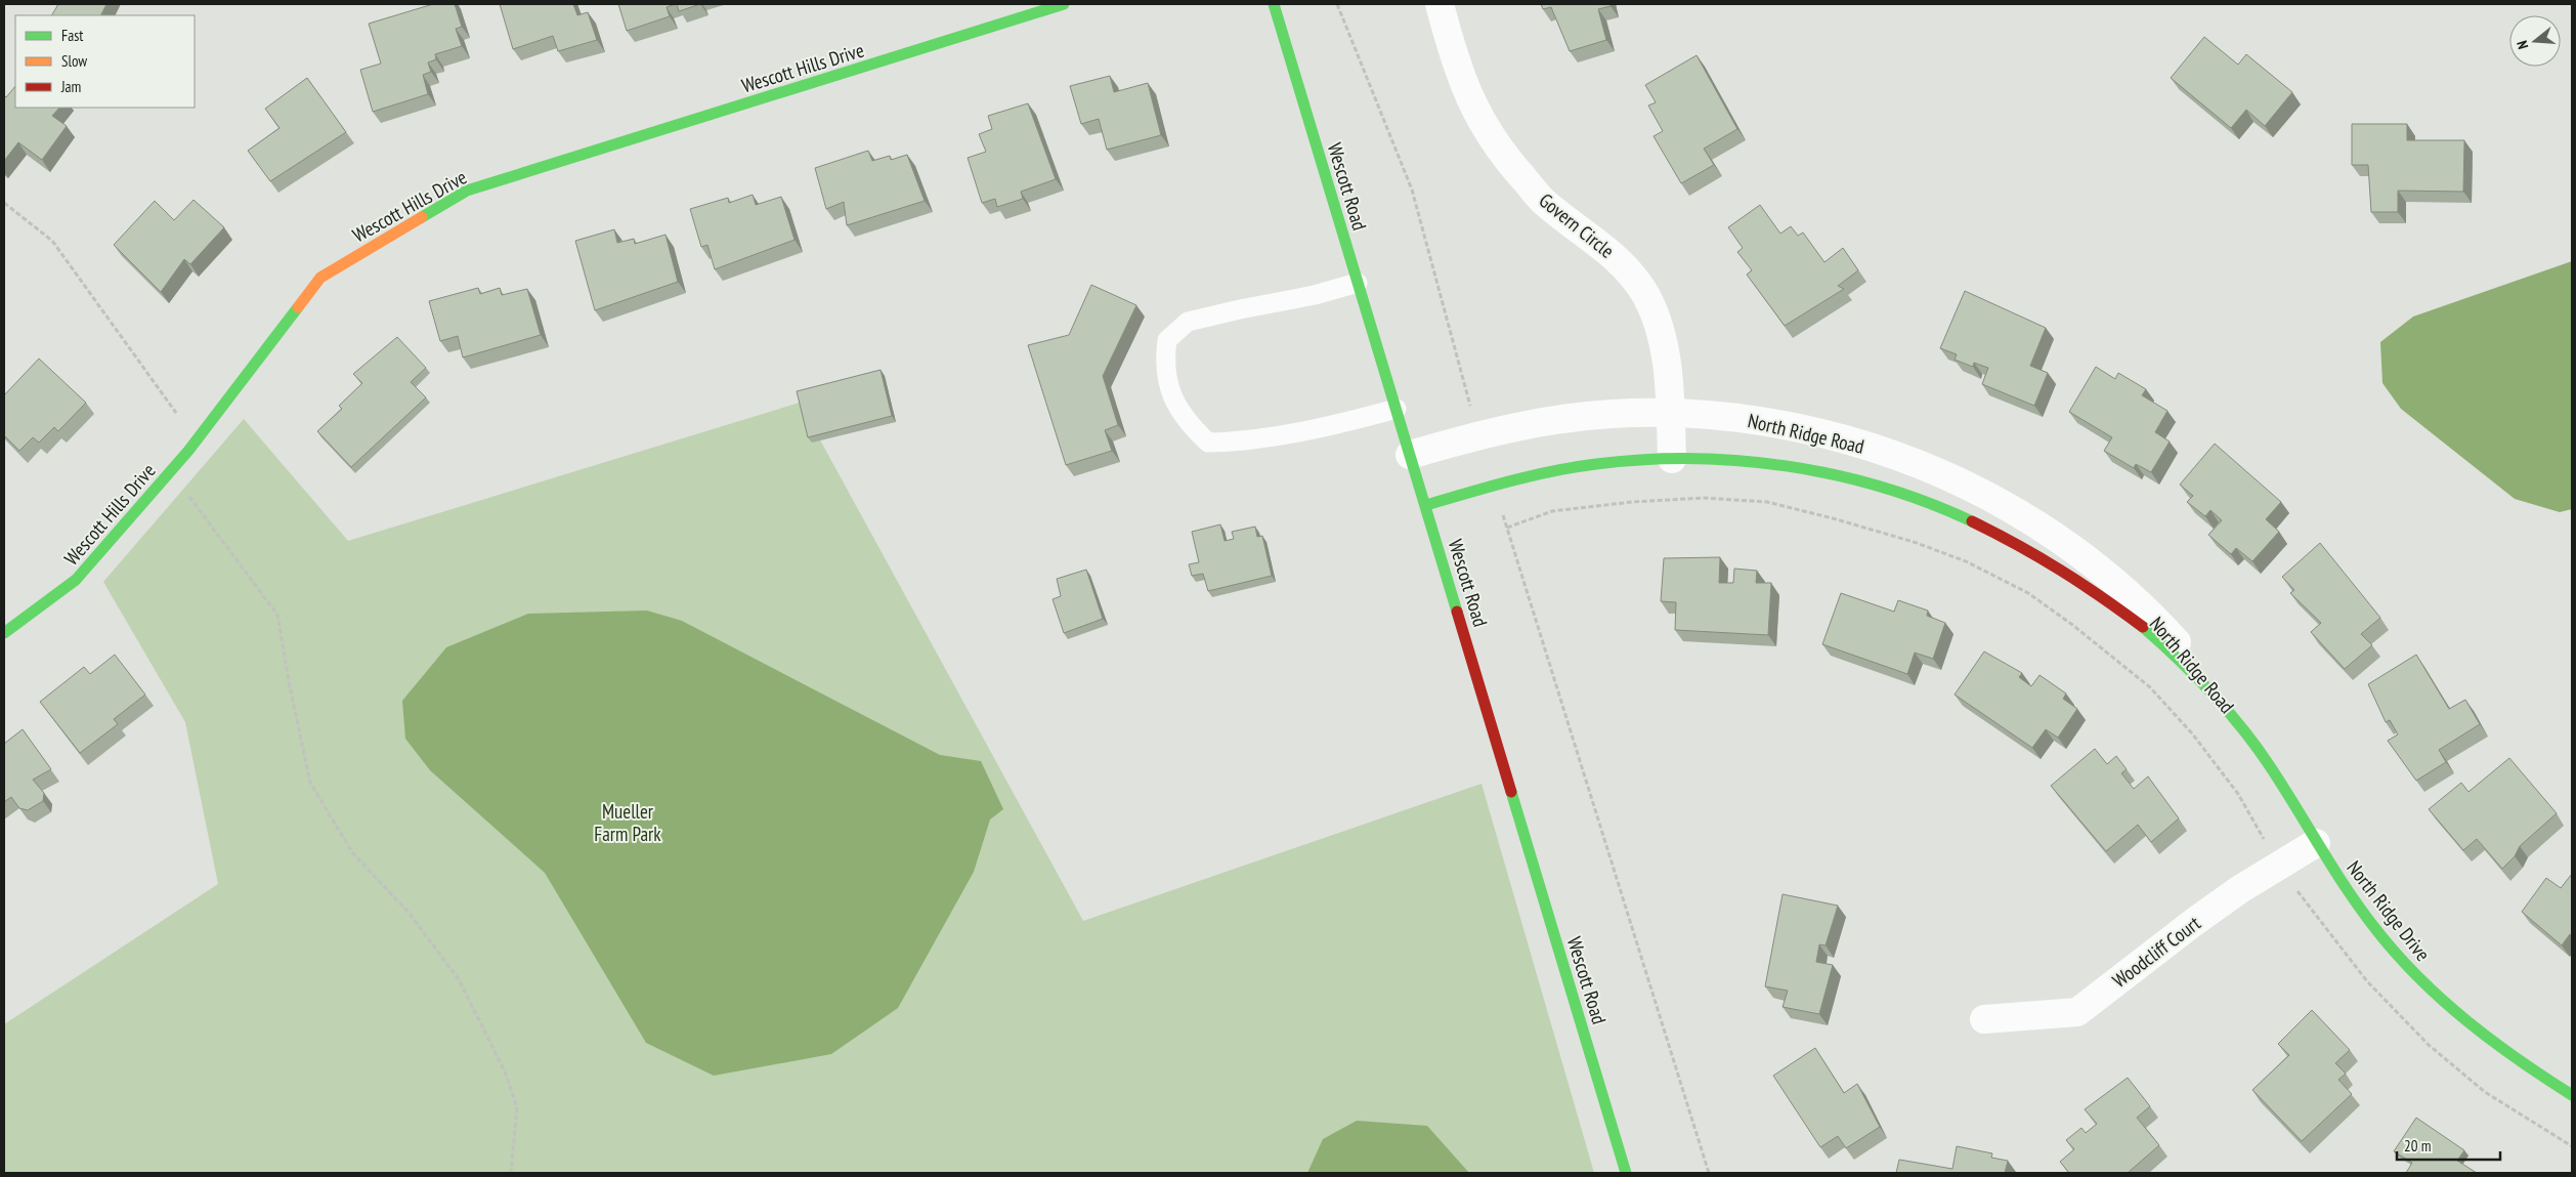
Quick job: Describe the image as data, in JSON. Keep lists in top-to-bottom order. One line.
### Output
{"streets":{"street":["Wescott Hills Drive","Wescott Road","Govern Circle","North Ridge Road","North Ridge Drive","Woodcliff Court"]},"crossings":[["Wescott Road","North Ridge Road"],["Govern Circle","North Ridge Road"],["North Ridge Road","North Ridge Drive"],["North Ridge Drive","Woodcliff Court"]],"parks":["Mueller Farm Park"],"legend":["Fast","Slow","Jam"],"scale_bar":"20 m","north":"left"}
